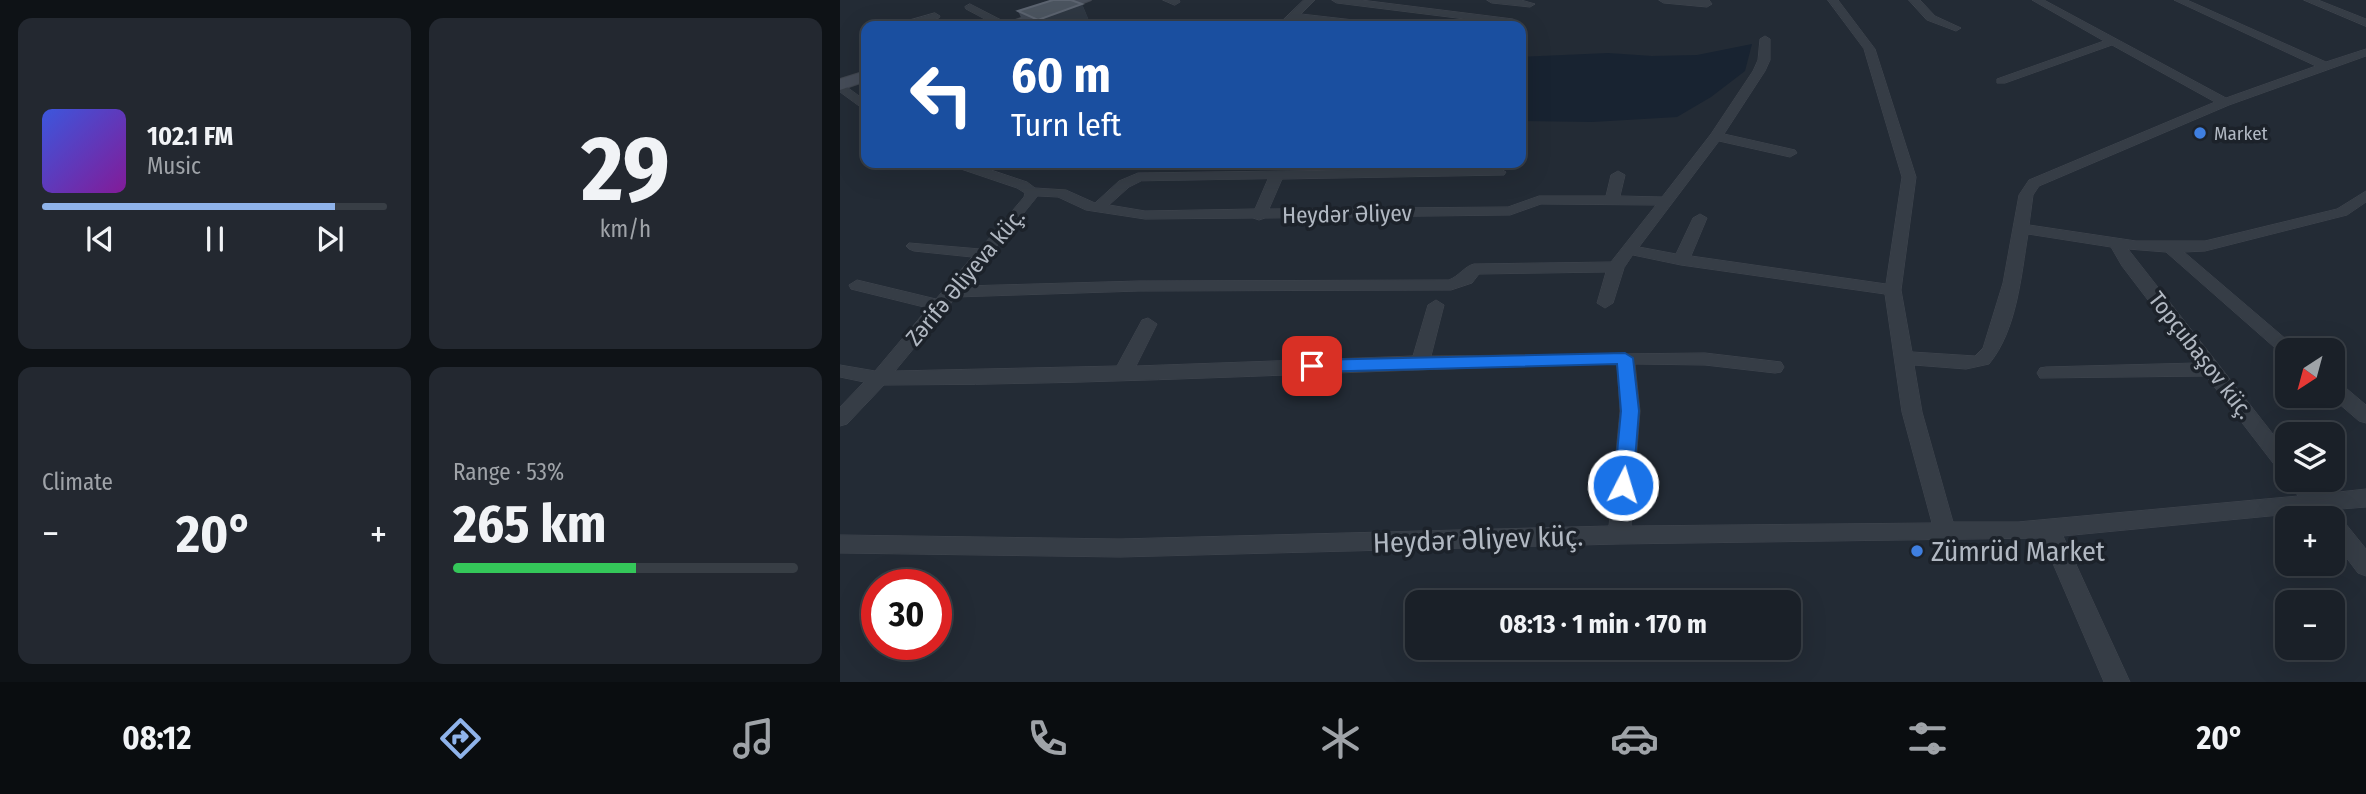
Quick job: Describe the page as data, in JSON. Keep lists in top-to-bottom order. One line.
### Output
{"streets":{"street":["Heydər Əliyev","Zərifə Əliyeva küç.","Topçubaşov küç.","Heydər Əliyev küç."]},"crossings":[["Heydər Əliyev","Zərifə Əliyeva küç."]],"places":["Market","Zümrüd Market"],"north":"bottom left","page":{"tile":[["29","km/h"],"Climate",["Range · 53%","265 km"]],"turn":["60 m","Turn left"],"song":["102.1 FM","Music"],"map_buttons":["+","−"],"heat":["−","20°","+"],"limit":"30","trip":"08:13 · 1 min · 170 m","tabs":["08:12","20°"]}}
